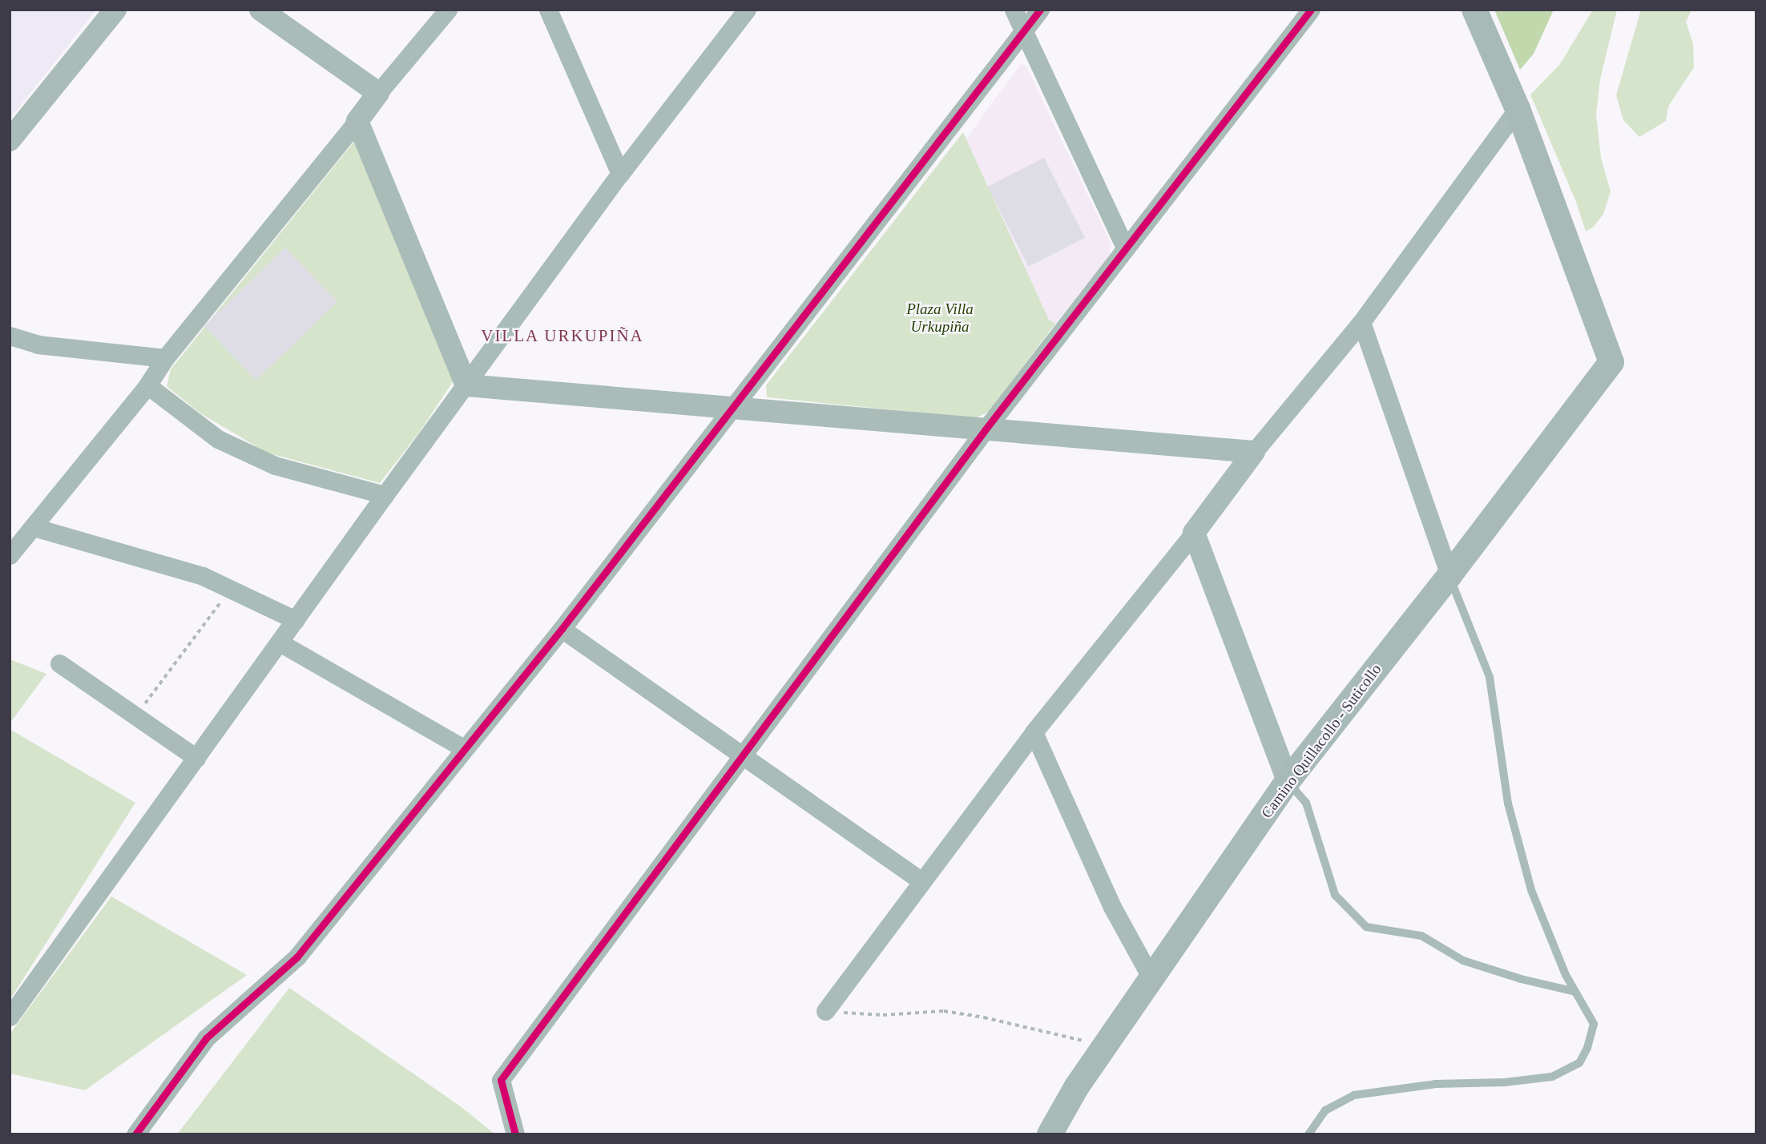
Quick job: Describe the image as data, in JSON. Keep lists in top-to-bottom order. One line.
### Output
{"streets":{"main road":["Camino Quillacollo - Suticollo"]},"districts":["VILLA URKUPIÑA"],"parks":["Plaza Villa Urkupiña"]}
